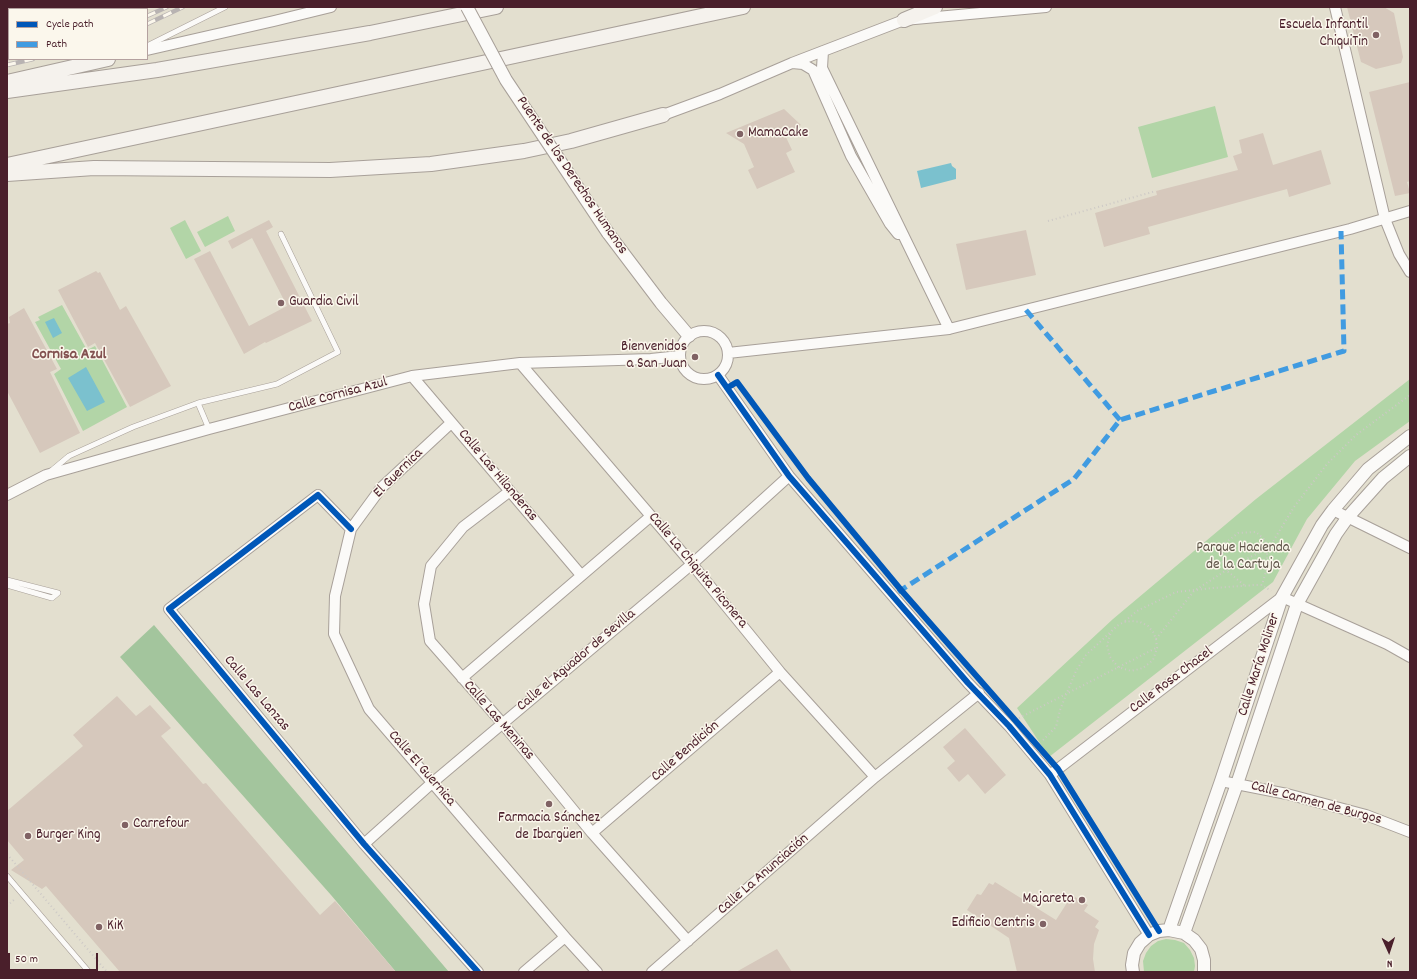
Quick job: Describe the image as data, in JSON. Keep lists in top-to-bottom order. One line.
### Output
{"streets":{"street":["Puente de los Derechos Humanos","Calle Cornisa Azul","El Guernica","Calle Las Hilanderas","Calle La Chiquita Piconera","Calle el Aguador de Sevilla","Calle María Moliner","Calle Rosa Chacel","Calle Las Lanzas","Calle Las Meninas","Calle Bendición","Calle El Guernica","Calle Carmen de Burgos","Calle La Anunciación"]},"crossings":[["Puente de los Derechos Humanos","Calle Cornisa Azul"],["Calle Cornisa Azul","Calle Las Hilanderas"],["Calle Cornisa Azul","Calle La Chiquita Piconera"],["El Guernica","Calle Las Hilanderas"],["El Guernica","Calle Las Lanzas"],["El Guernica","Calle El Guernica"],["Calle Las Hilanderas","Calle Las Meninas"],["Calle La Chiquita Piconera","Calle el Aguador de Sevilla"],["Calle La Chiquita Piconera","Calle Bendición"],["Calle La Chiquita Piconera","Calle La Anunciación"],["Calle el Aguador de Sevilla","Calle Las Lanzas"],["Calle el Aguador de Sevilla","Calle Las Meninas"],["Calle el Aguador de Sevilla","Calle El Guernica"],["Calle María Moliner","Calle Rosa Chacel"],["Calle María Moliner","Calle Carmen de Burgos"],["Calle Las Lanzas","Calle El Guernica"],["Calle Las Meninas","Calle Bendición"],["Calle Las Meninas","Calle La Anunciación"]],"districts":["Cornisa Azul"],"parks":["Parque Hacienda de la Cartuja"],"places":["Escuela Infantil ChiquiTin","MamaCake","Guardia Civil","Bienvenidos a San Juan","Farmacia Sánchez de Ibargüen","Carrefour","Burger King","Majareta","Edificio Centris","KiK"],"legend":["Cycle path","Path"],"scale_bar":"50 m","north":"bottom"}
